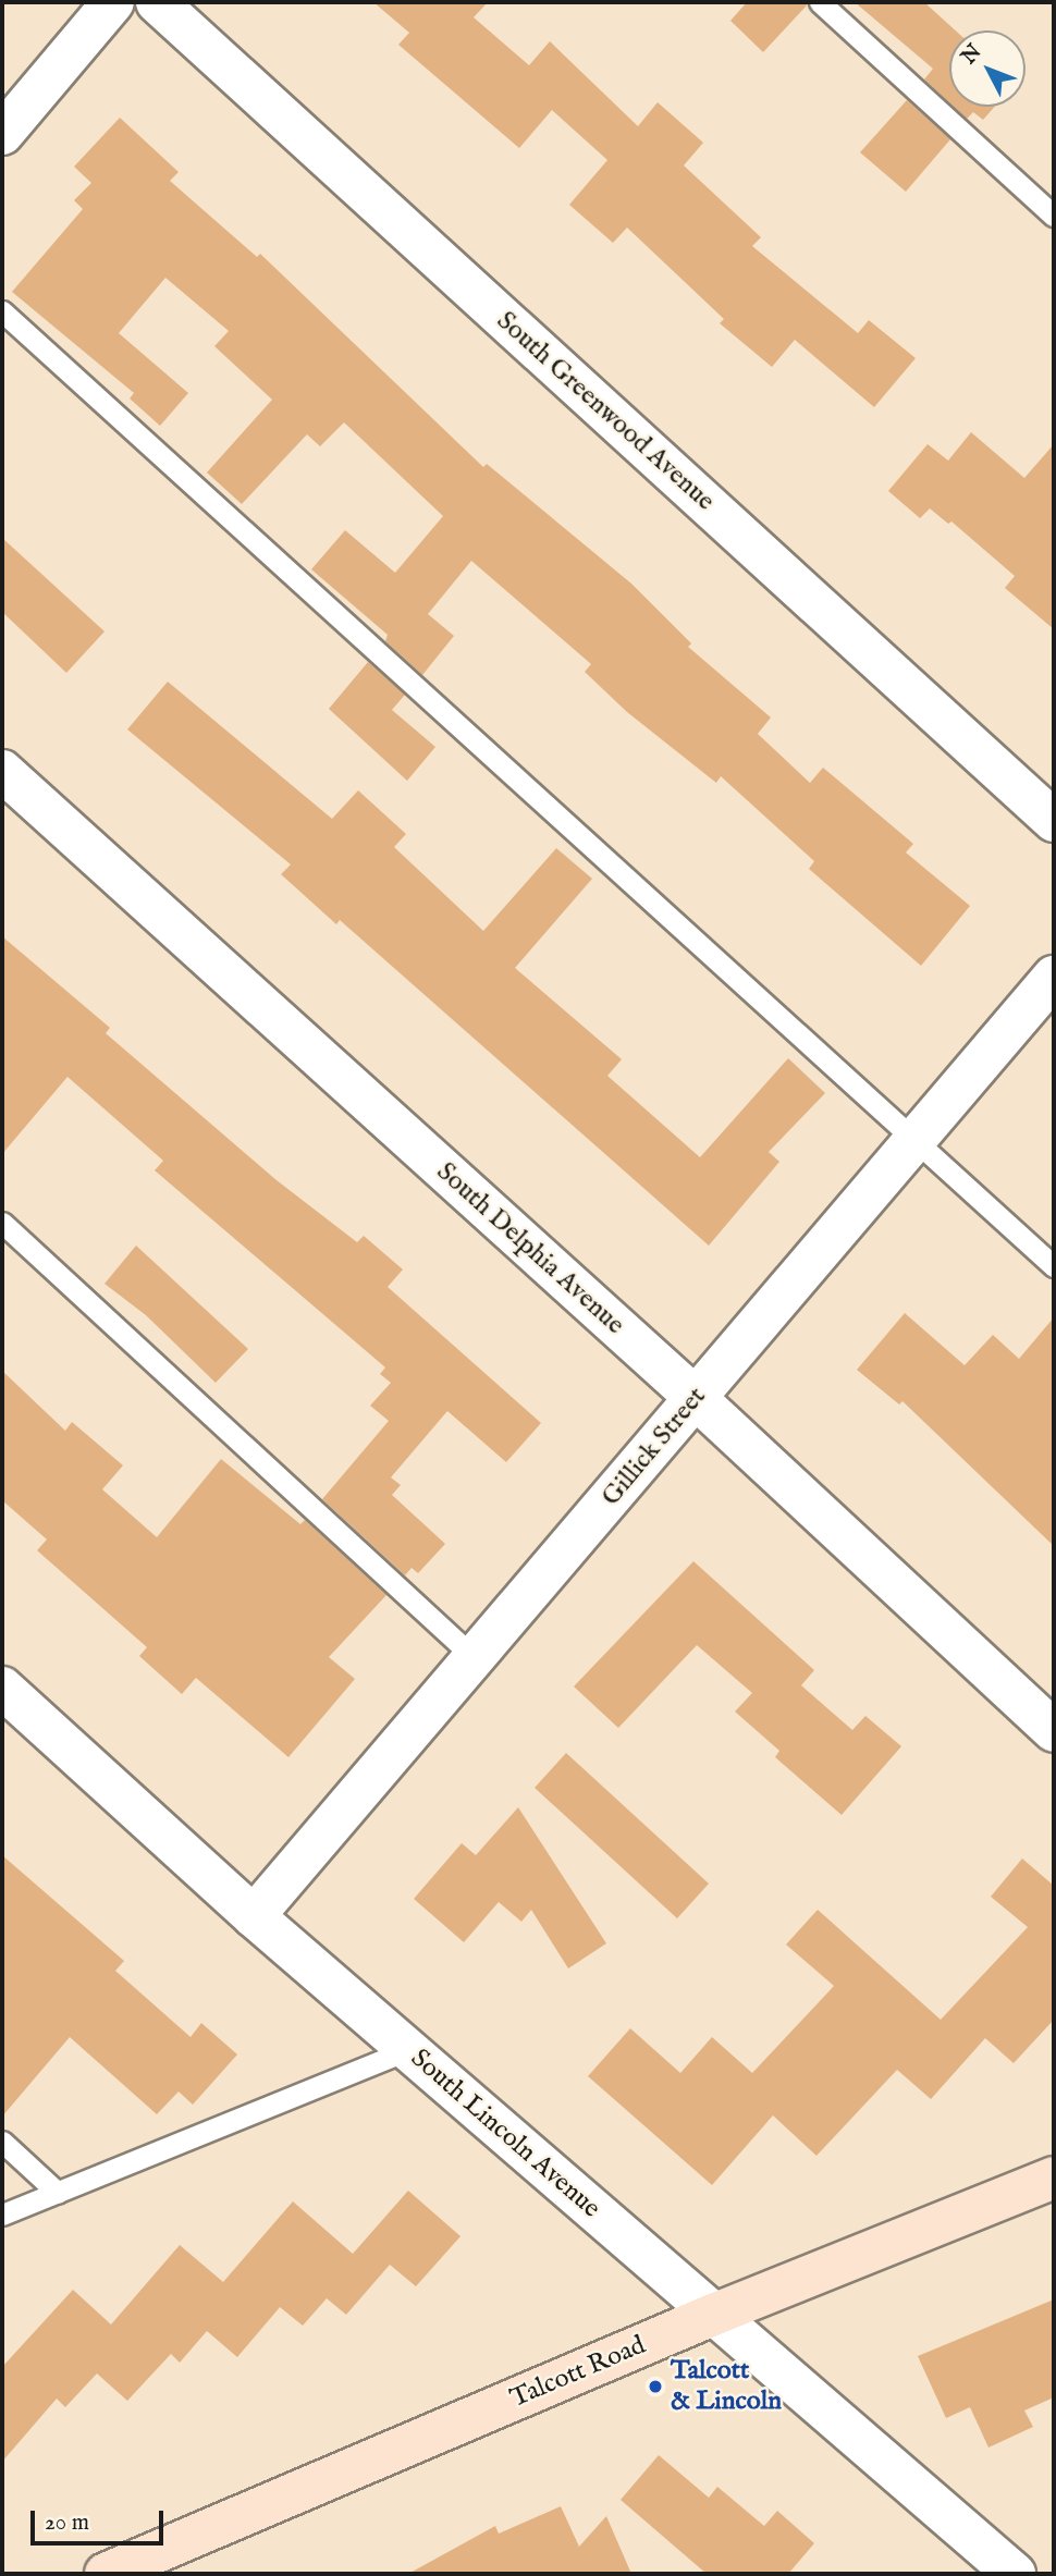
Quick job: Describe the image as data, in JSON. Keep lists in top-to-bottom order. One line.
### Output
{"streets":{"street":["South Greenwood Avenue","South Delphia Avenue","Gillick Street","South Lincoln Avenue","Talcott Road"]},"crossings":[["South Delphia Avenue","Gillick Street"],["Gillick Street","South Lincoln Avenue"],["South Lincoln Avenue","Talcott Road"]],"places":["Talcott & Lincoln"],"scale_bar":"20 m","north":"top left"}
